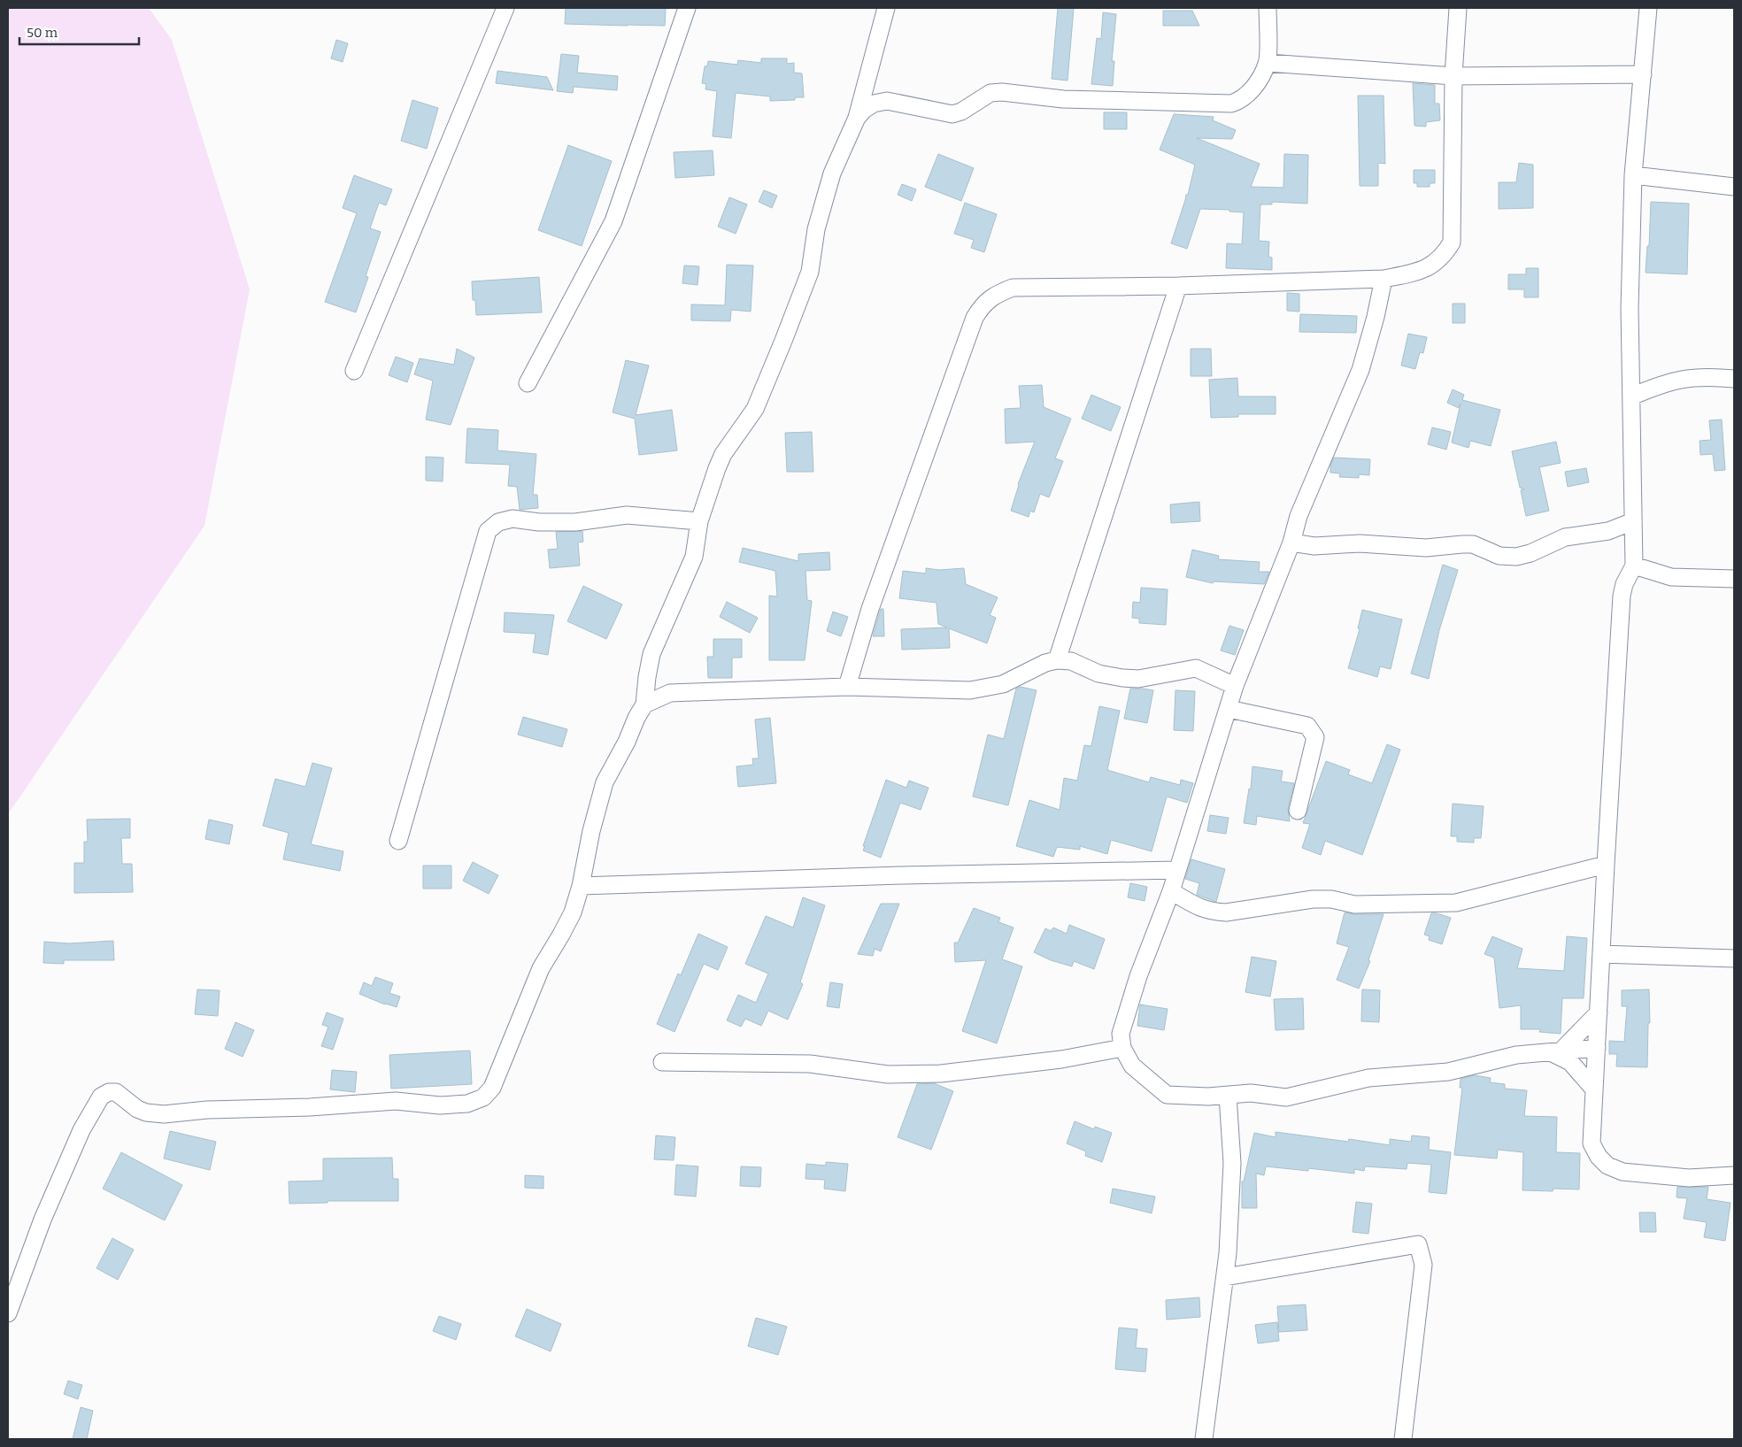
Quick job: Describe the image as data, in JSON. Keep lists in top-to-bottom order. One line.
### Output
{"scale_bar":"50 m"}
